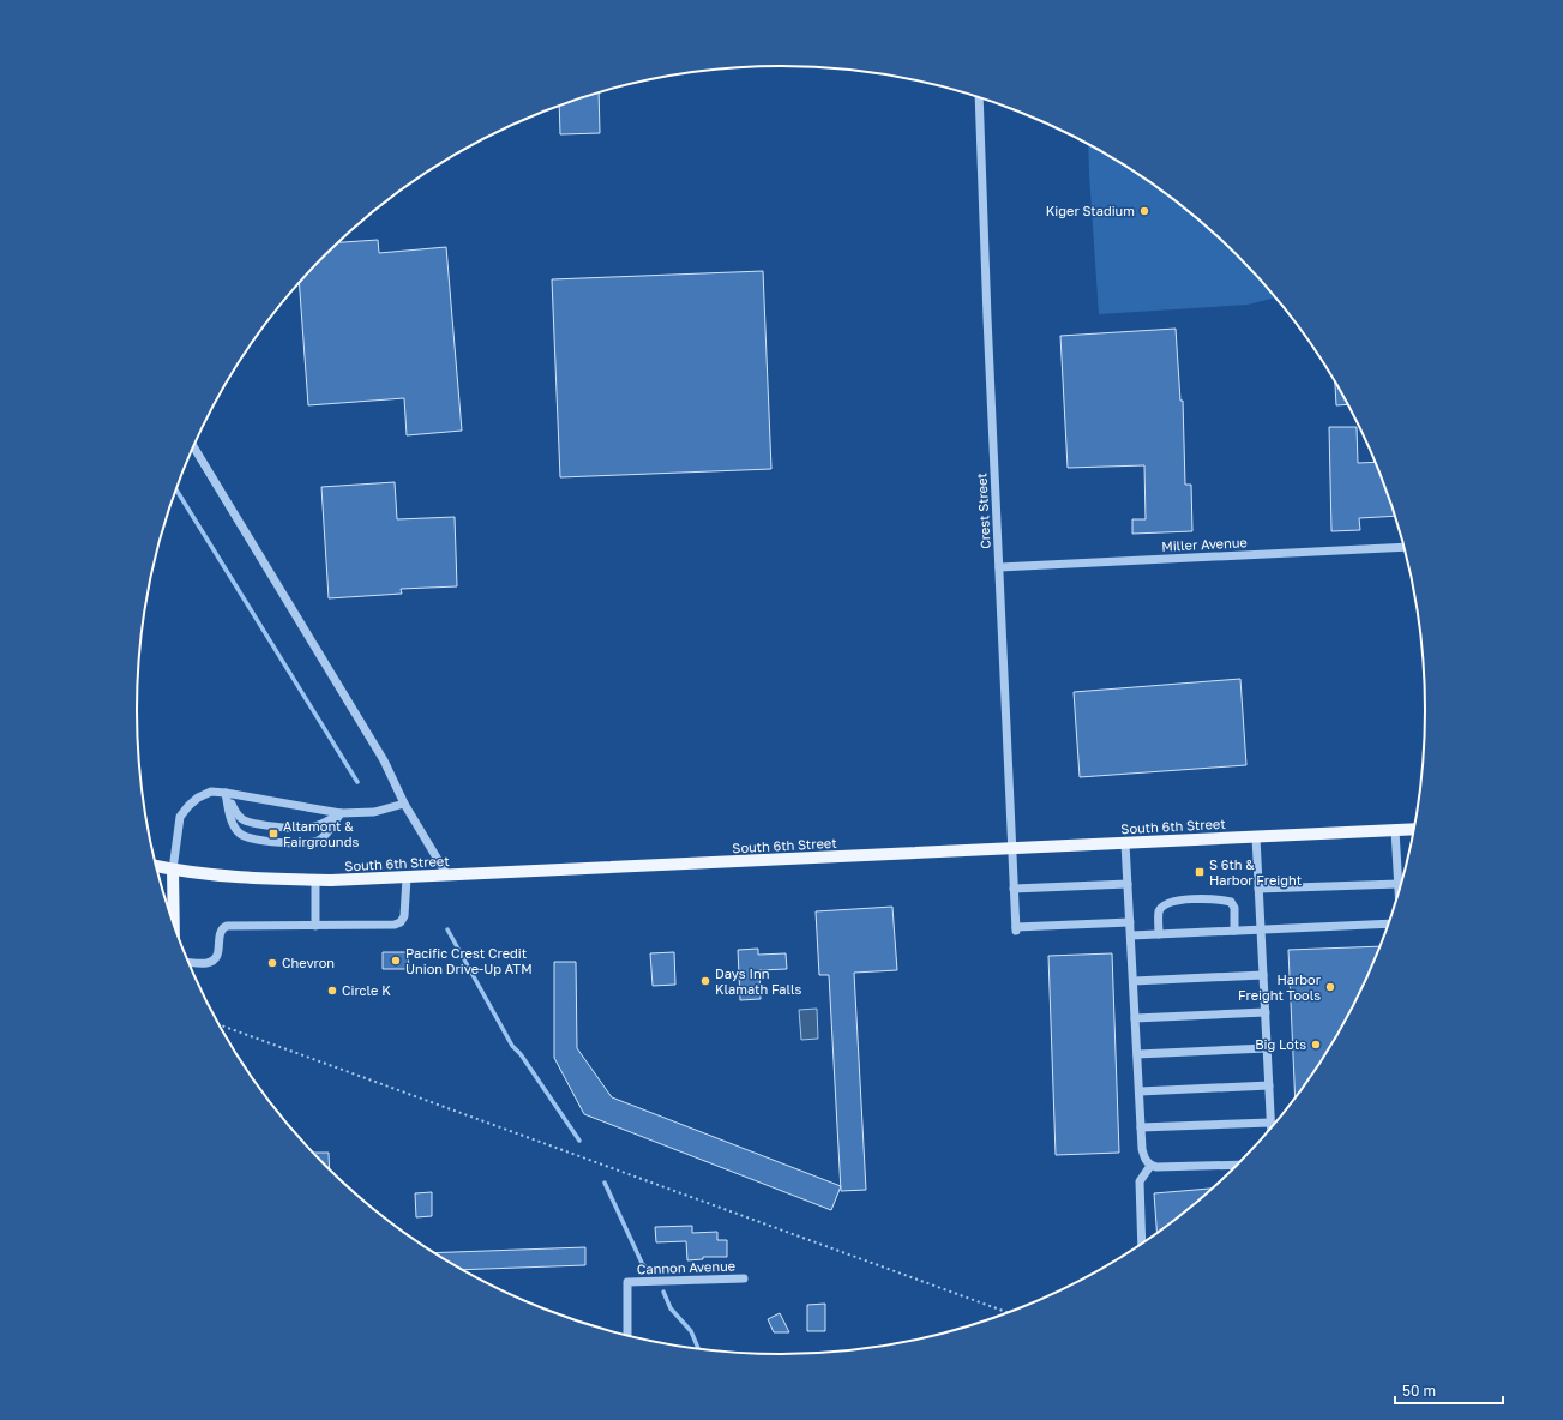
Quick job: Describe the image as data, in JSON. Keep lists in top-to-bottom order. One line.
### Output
{"streets":{"main road":["South 6th Street"],"street":["Crest Street","Miller Avenue","Cannon Avenue"]},"crossings":[["Crest Street","Miller Avenue"],["Crest Street","South 6th Street"]],"places":{"other":["Kiger Stadium","Pacific Crest Credit Union Drive-Up ATM","Chevron","Days Inn Klamath Falls","Harbor Freight Tools","Circle K","Big Lots"],"transit":["Altamont & Fairgrounds","S 6th & Harbor Freight"]},"scale_bar":"50 m"}
